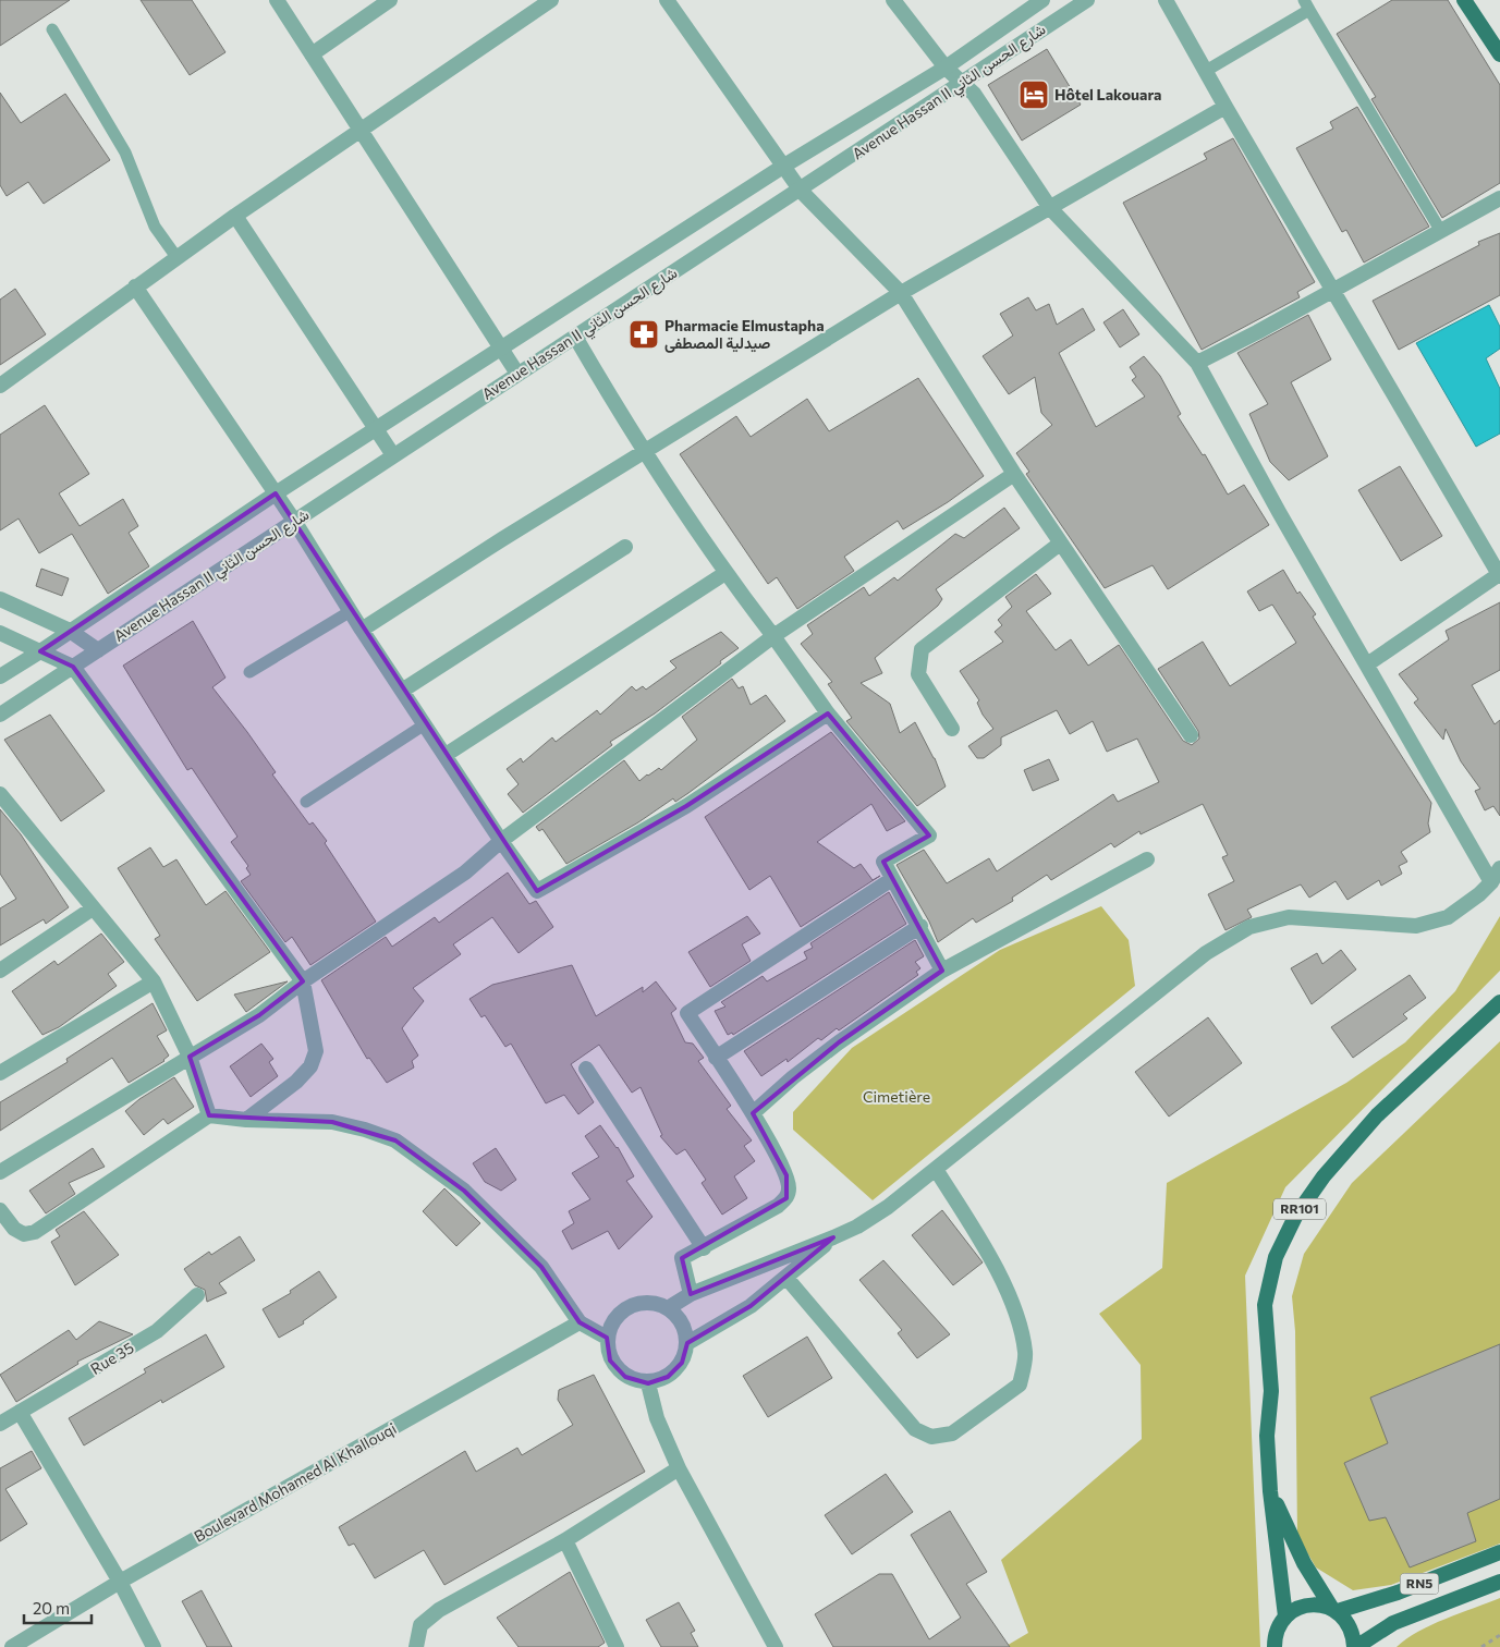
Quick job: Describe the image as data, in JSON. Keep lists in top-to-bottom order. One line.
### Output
{"streets":{"main road":["RR101","RN5"],"street":["Avenue Hassan II شارع الحسن الثاني","Rue 35","Boulevard Mohamed Al Khallouqi"]},"crossings":[["RR101","RN5"]],"parks":["Cimetière"],"places":{"hotel":["Hôtel Lakouara"],"pharmacy":["Pharmacie Elmustapha صيدلية المصطفى"]},"scale_bar":"20 m"}
